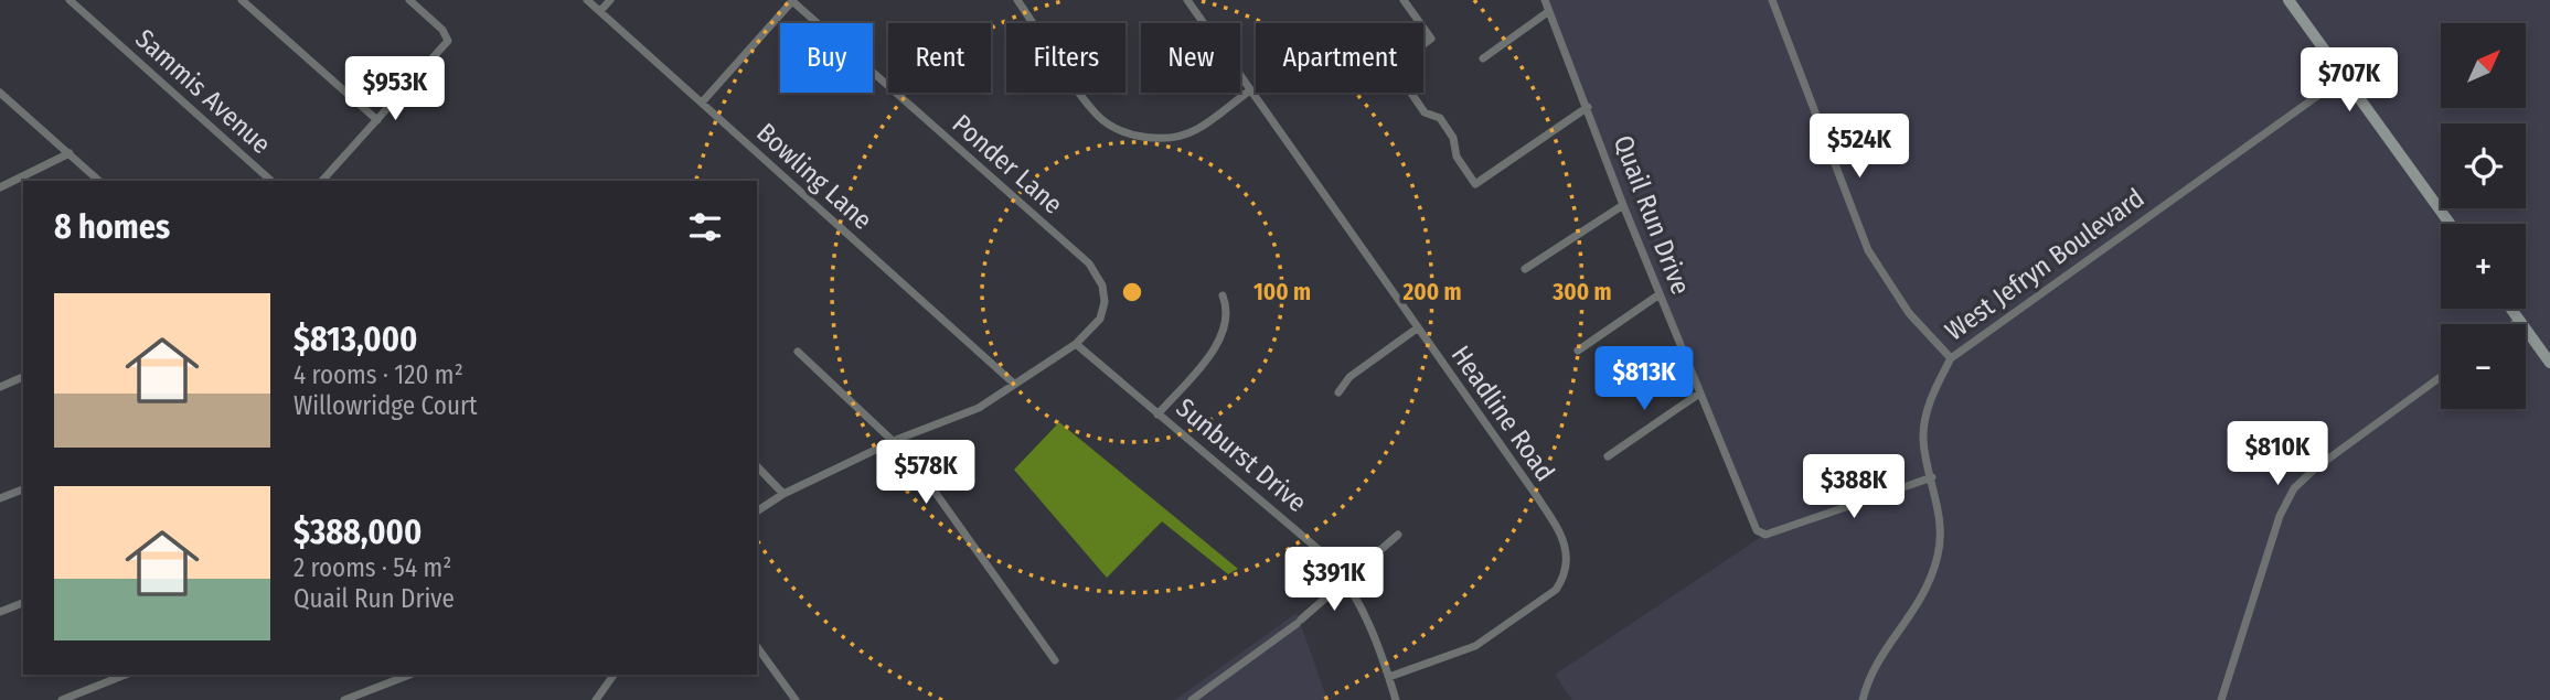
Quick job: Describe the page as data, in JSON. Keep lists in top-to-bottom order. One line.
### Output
{"streets":{"street":["Sammis Avenue","Ponder Lane","Bowling Lane","Quail Run Drive","West Jefryn Boulevard","Headline Road","Sunburst Drive"]},"crossings":[["Ponder Lane","Bowling Lane"],["Ponder Lane","Sunburst Drive"],["Quail Run Drive","West Jefryn Boulevard"],["Headline Road","Sunburst Drive"]],"north":"top right","page":{"map_buttons":["+","−"],"chip":["Buy","Rent","Filters","New","Apartment"],"price":["$707K","$953K","$524K","$813K","$810K","$578K","$388K","$391K"],"heading":"8 homes","list":[{"name":"$813,000","note":"4 rooms · 120 m² · Willowridge Court"},{"name":"$388,000","note":"2 rooms · 54 m² · Quail Run Drive"}]},"rings":["100 m","200 m","300 m"]}
